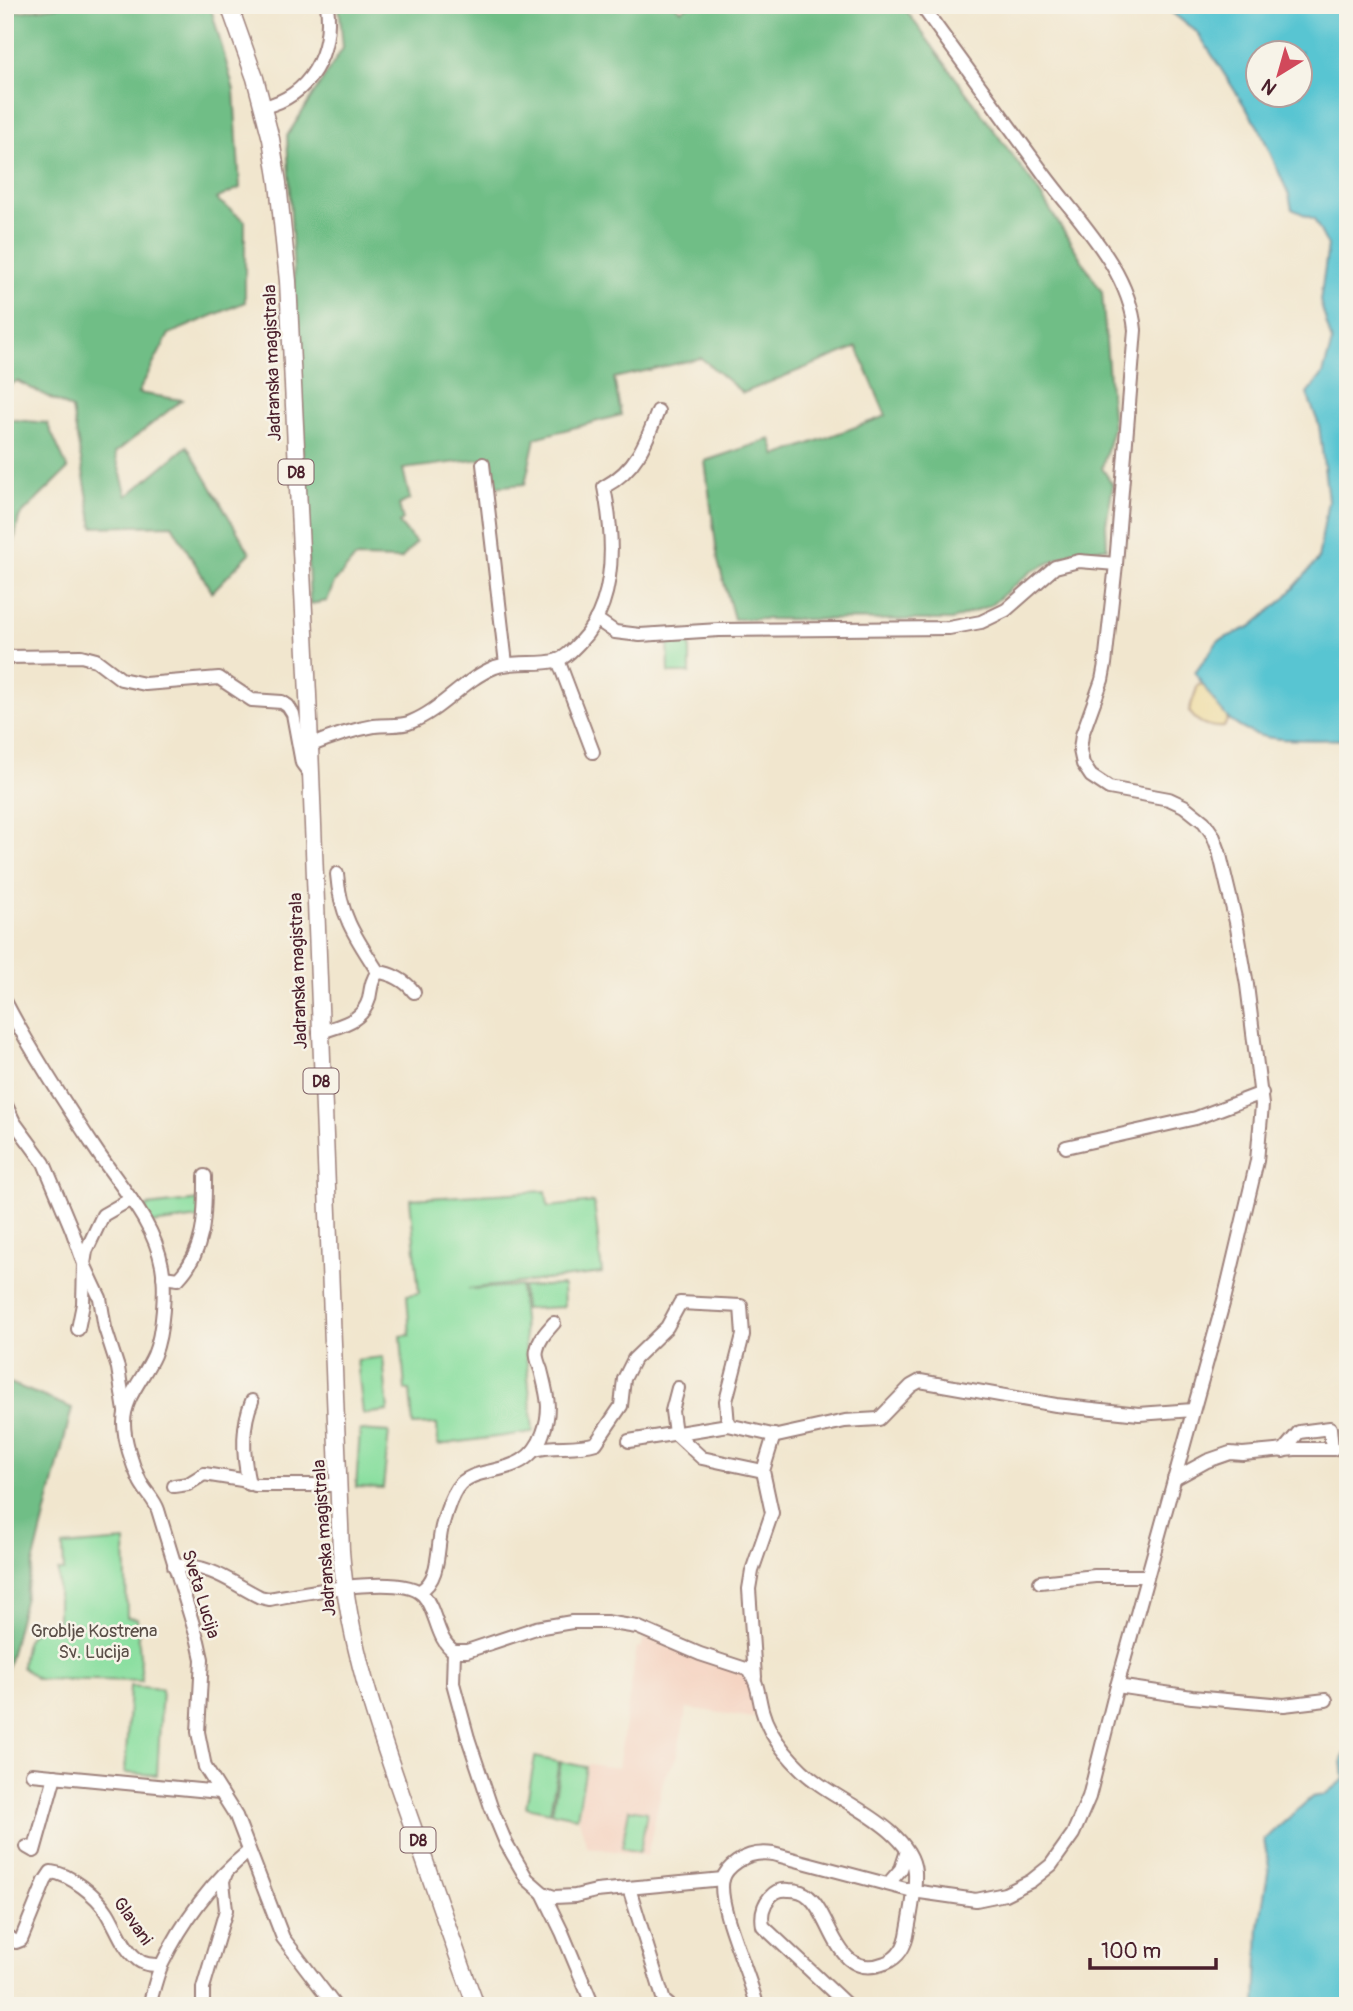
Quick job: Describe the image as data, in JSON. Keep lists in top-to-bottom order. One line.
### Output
{"streets":{"main road":["Jadranska magistrala","D8"],"street":["Sveta Lucija","Glavani"]},"parks":["Groblje Kostrena Sv. Lucija"],"scale_bar":"100 m","north":"bottom left"}
